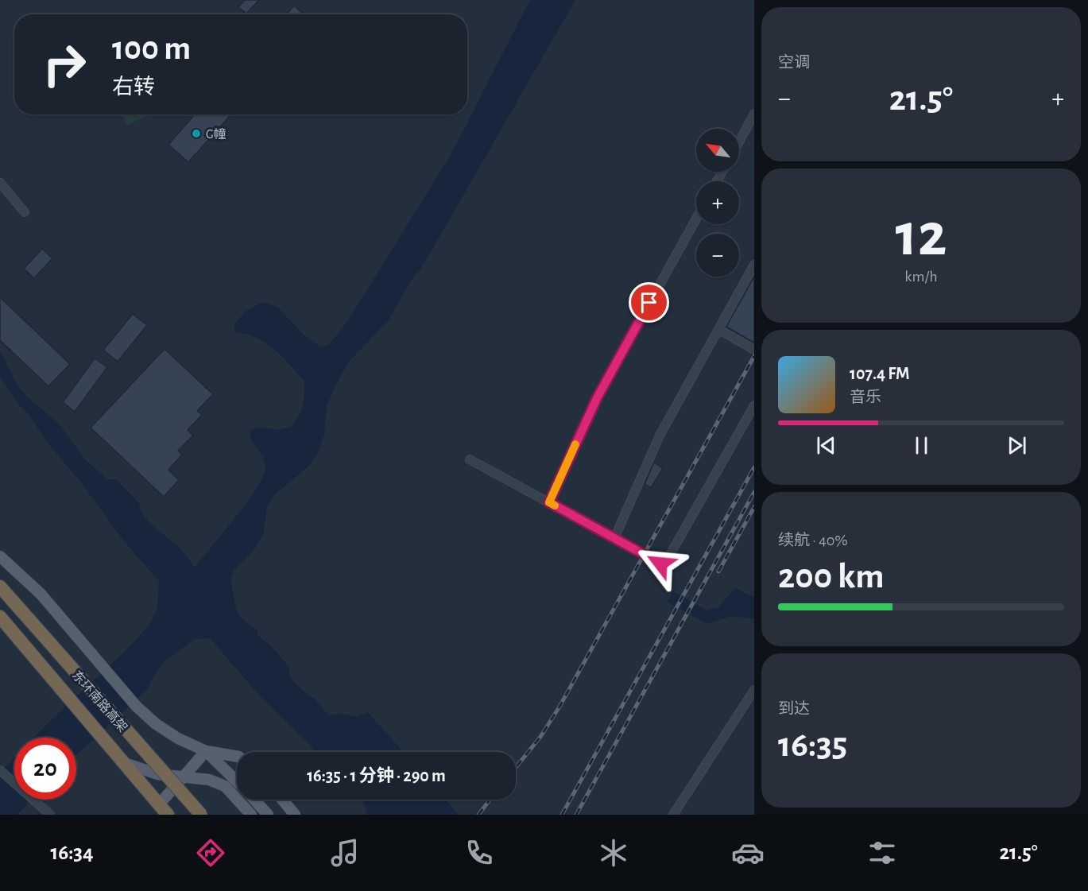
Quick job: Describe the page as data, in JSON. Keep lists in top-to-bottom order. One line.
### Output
{"streets":{"highway":["东环南路高架"]},"places":["G幢"],"north":"top left","page":{"tile":["空调",["12","km/h"],["续航 · 40%","200 km"],["到达","16:35"]],"turn":["100 m","右转"],"heat":["−","21.5°","+"],"map_buttons":["+","−"],"song":["107.4 FM","音乐"],"limit":"20","trip":"16:35 · 1 分钟 · 290 m","tabs":["16:34","21.5°"]}}
